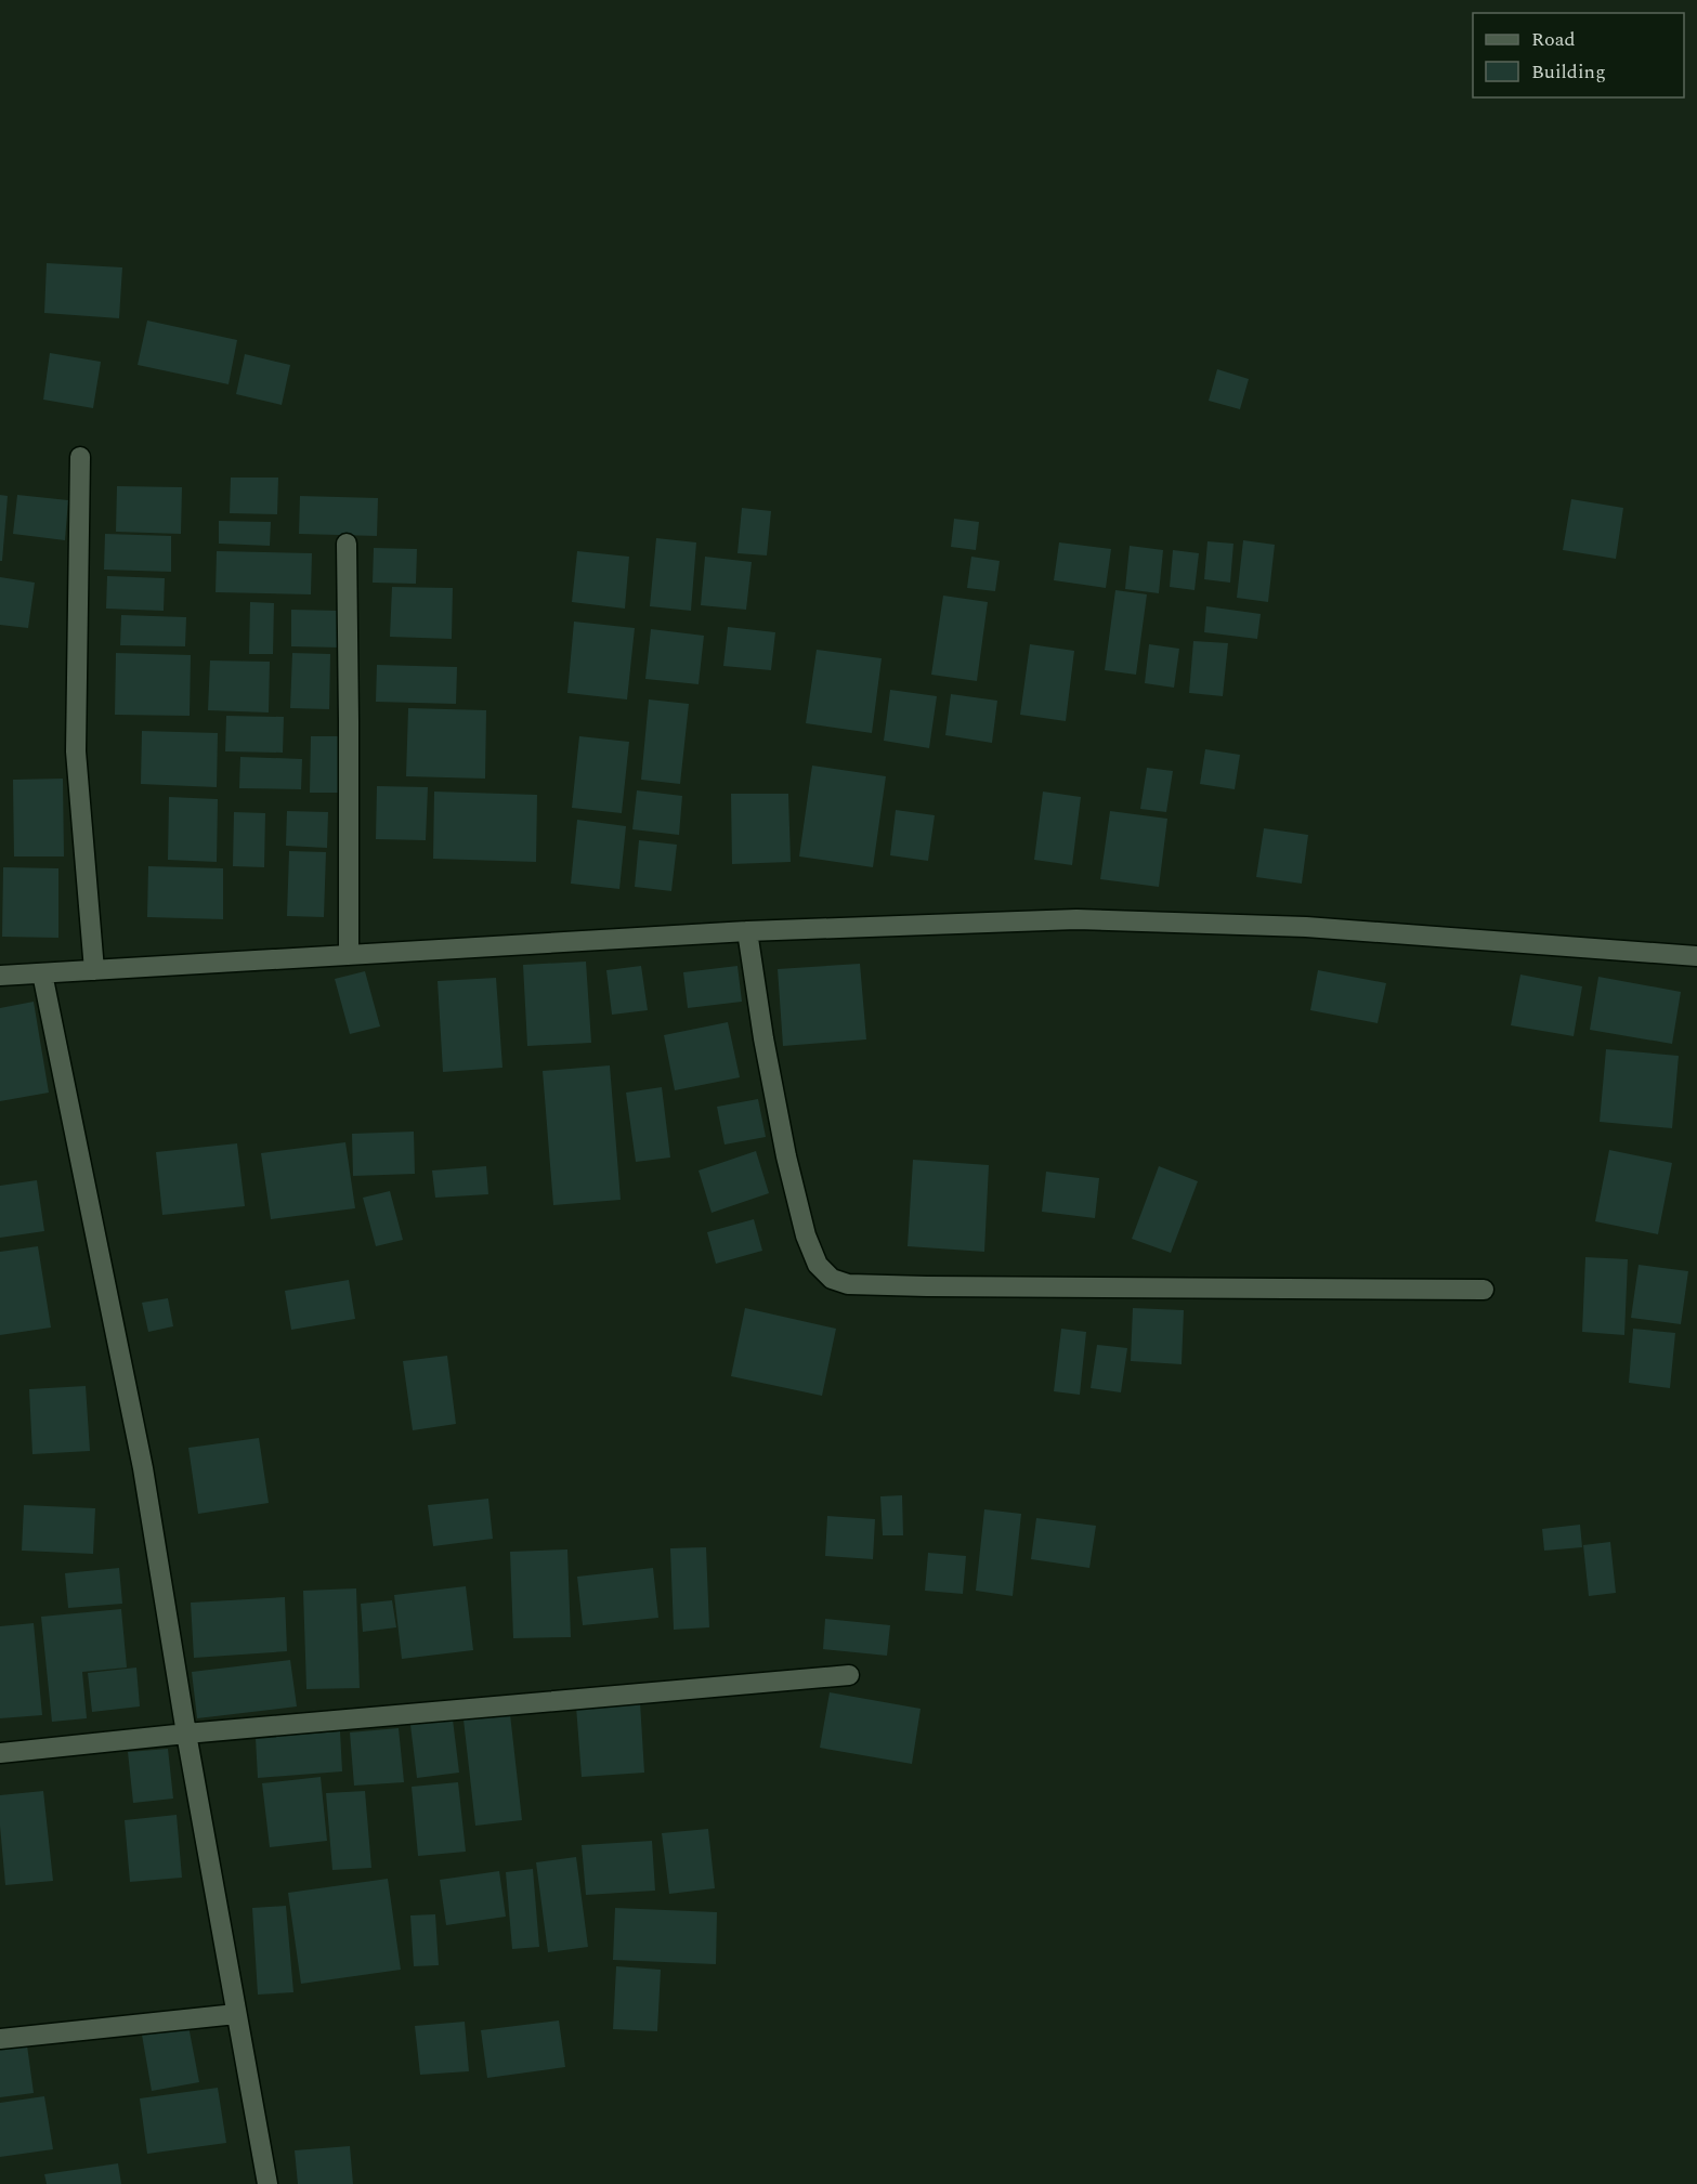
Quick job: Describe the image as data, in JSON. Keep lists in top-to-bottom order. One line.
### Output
{"legend":["Road","Building"]}
